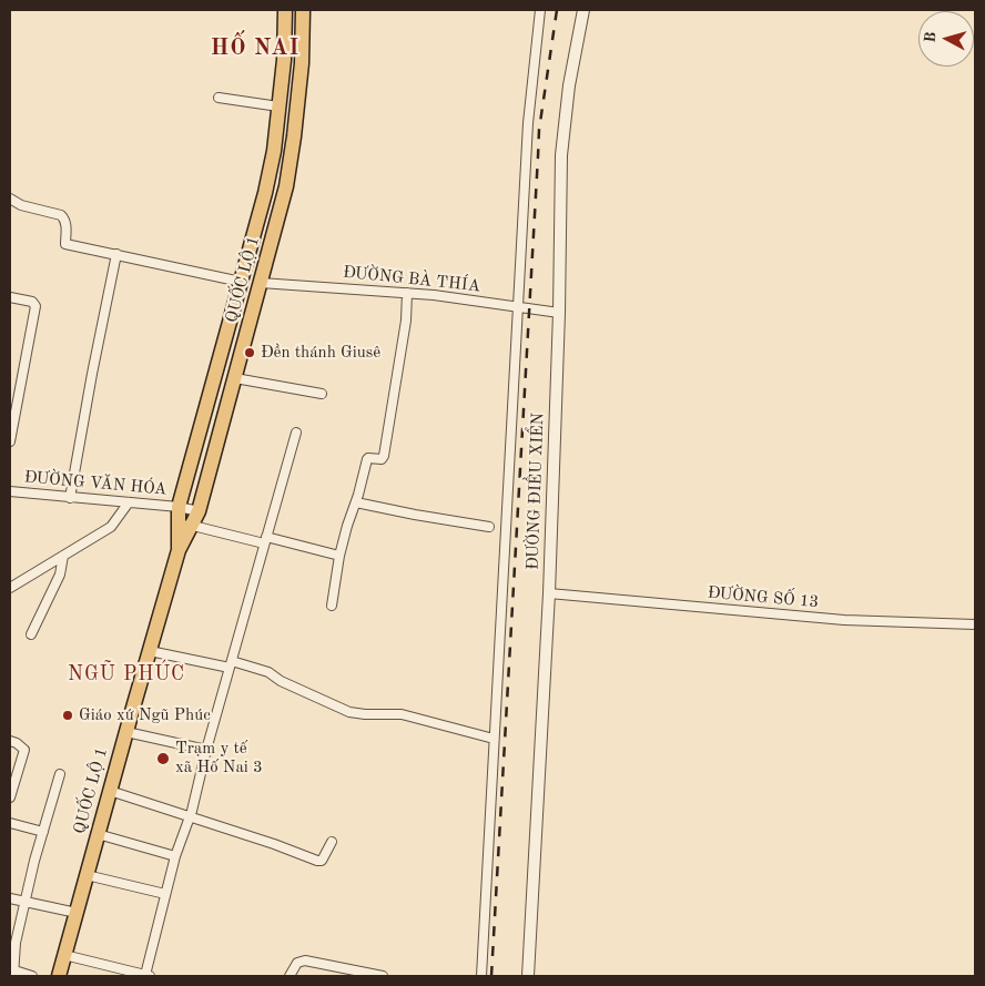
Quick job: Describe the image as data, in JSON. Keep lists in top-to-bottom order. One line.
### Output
{"streets":{"highway":["QUỐC LỘ 1"],"street":["ĐƯỜNG BÀ THÍA","ĐƯỜNG VĂN HÓA","ĐƯỜNG ĐIỀU XIỂN","ĐƯỜNG SỐ 13"]},"crossings":[["QUỐC LỘ 1","ĐƯỜNG BÀ THÍA"],["QUỐC LỘ 1","ĐƯỜNG VĂN HÓA"],["ĐƯỜNG BÀ THÍA","ĐƯỜNG ĐIỀU XIỂN"],["ĐƯỜNG ĐIỀU XIỂN","ĐƯỜNG SỐ 13"]],"districts":["HỐ NAI","NGŨ PHÚC"],"places":["Đền thánh Giusê","Giáo xứ Ngũ Phúc","Trạm y tế xã Hố Nai 3"],"north":"left"}
